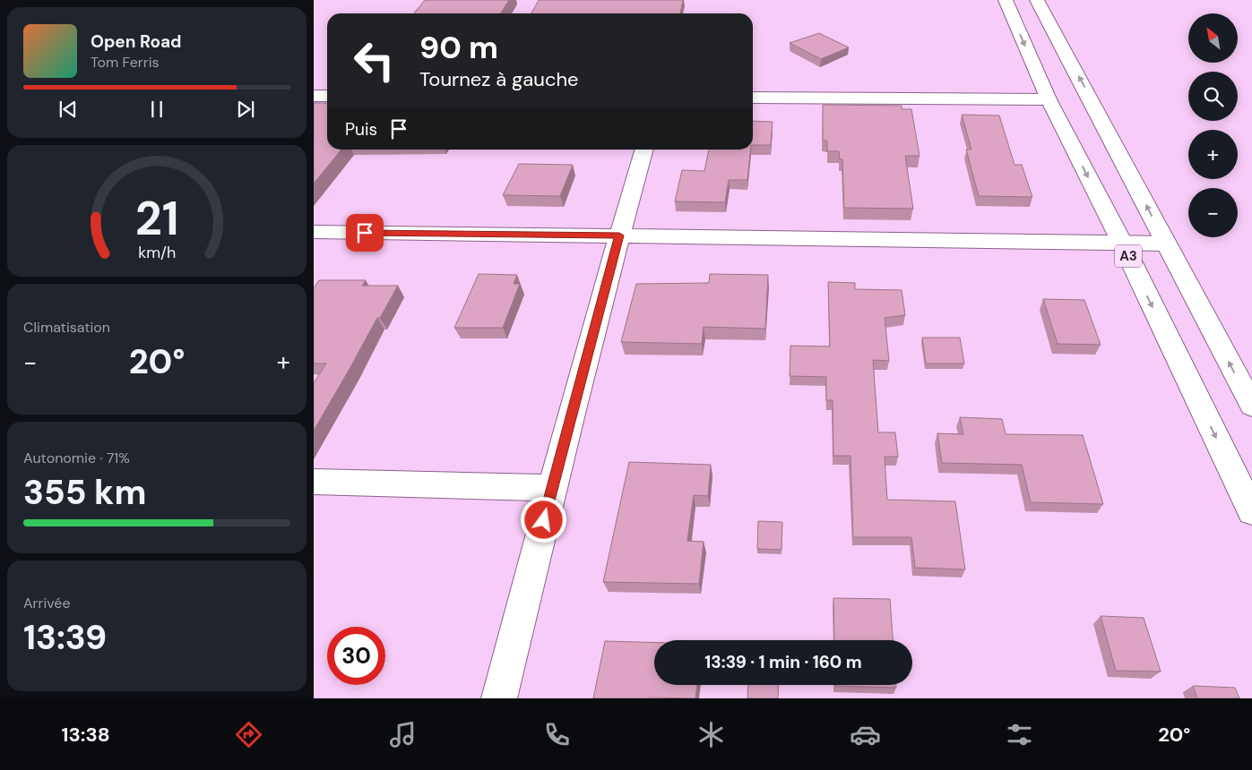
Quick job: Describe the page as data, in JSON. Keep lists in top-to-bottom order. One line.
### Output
{"streets":{"main road":["A3"]},"north":"top left","page":{"map_buttons":["+","−"],"turn":["90 m","Tournez à gauche"],"song":["Open Road","Tom Ferris"],"then":"Puis","tile":["Climatisation",["Autonomie · 71%","355 km"],["Arrivée","13:39"]],"heat":["−","20°","+"],"limit":"30","trip":"13:39 · 1 min · 160 m","tabs":["13:38","20°"],"gauge":["21","km/h"]}}
